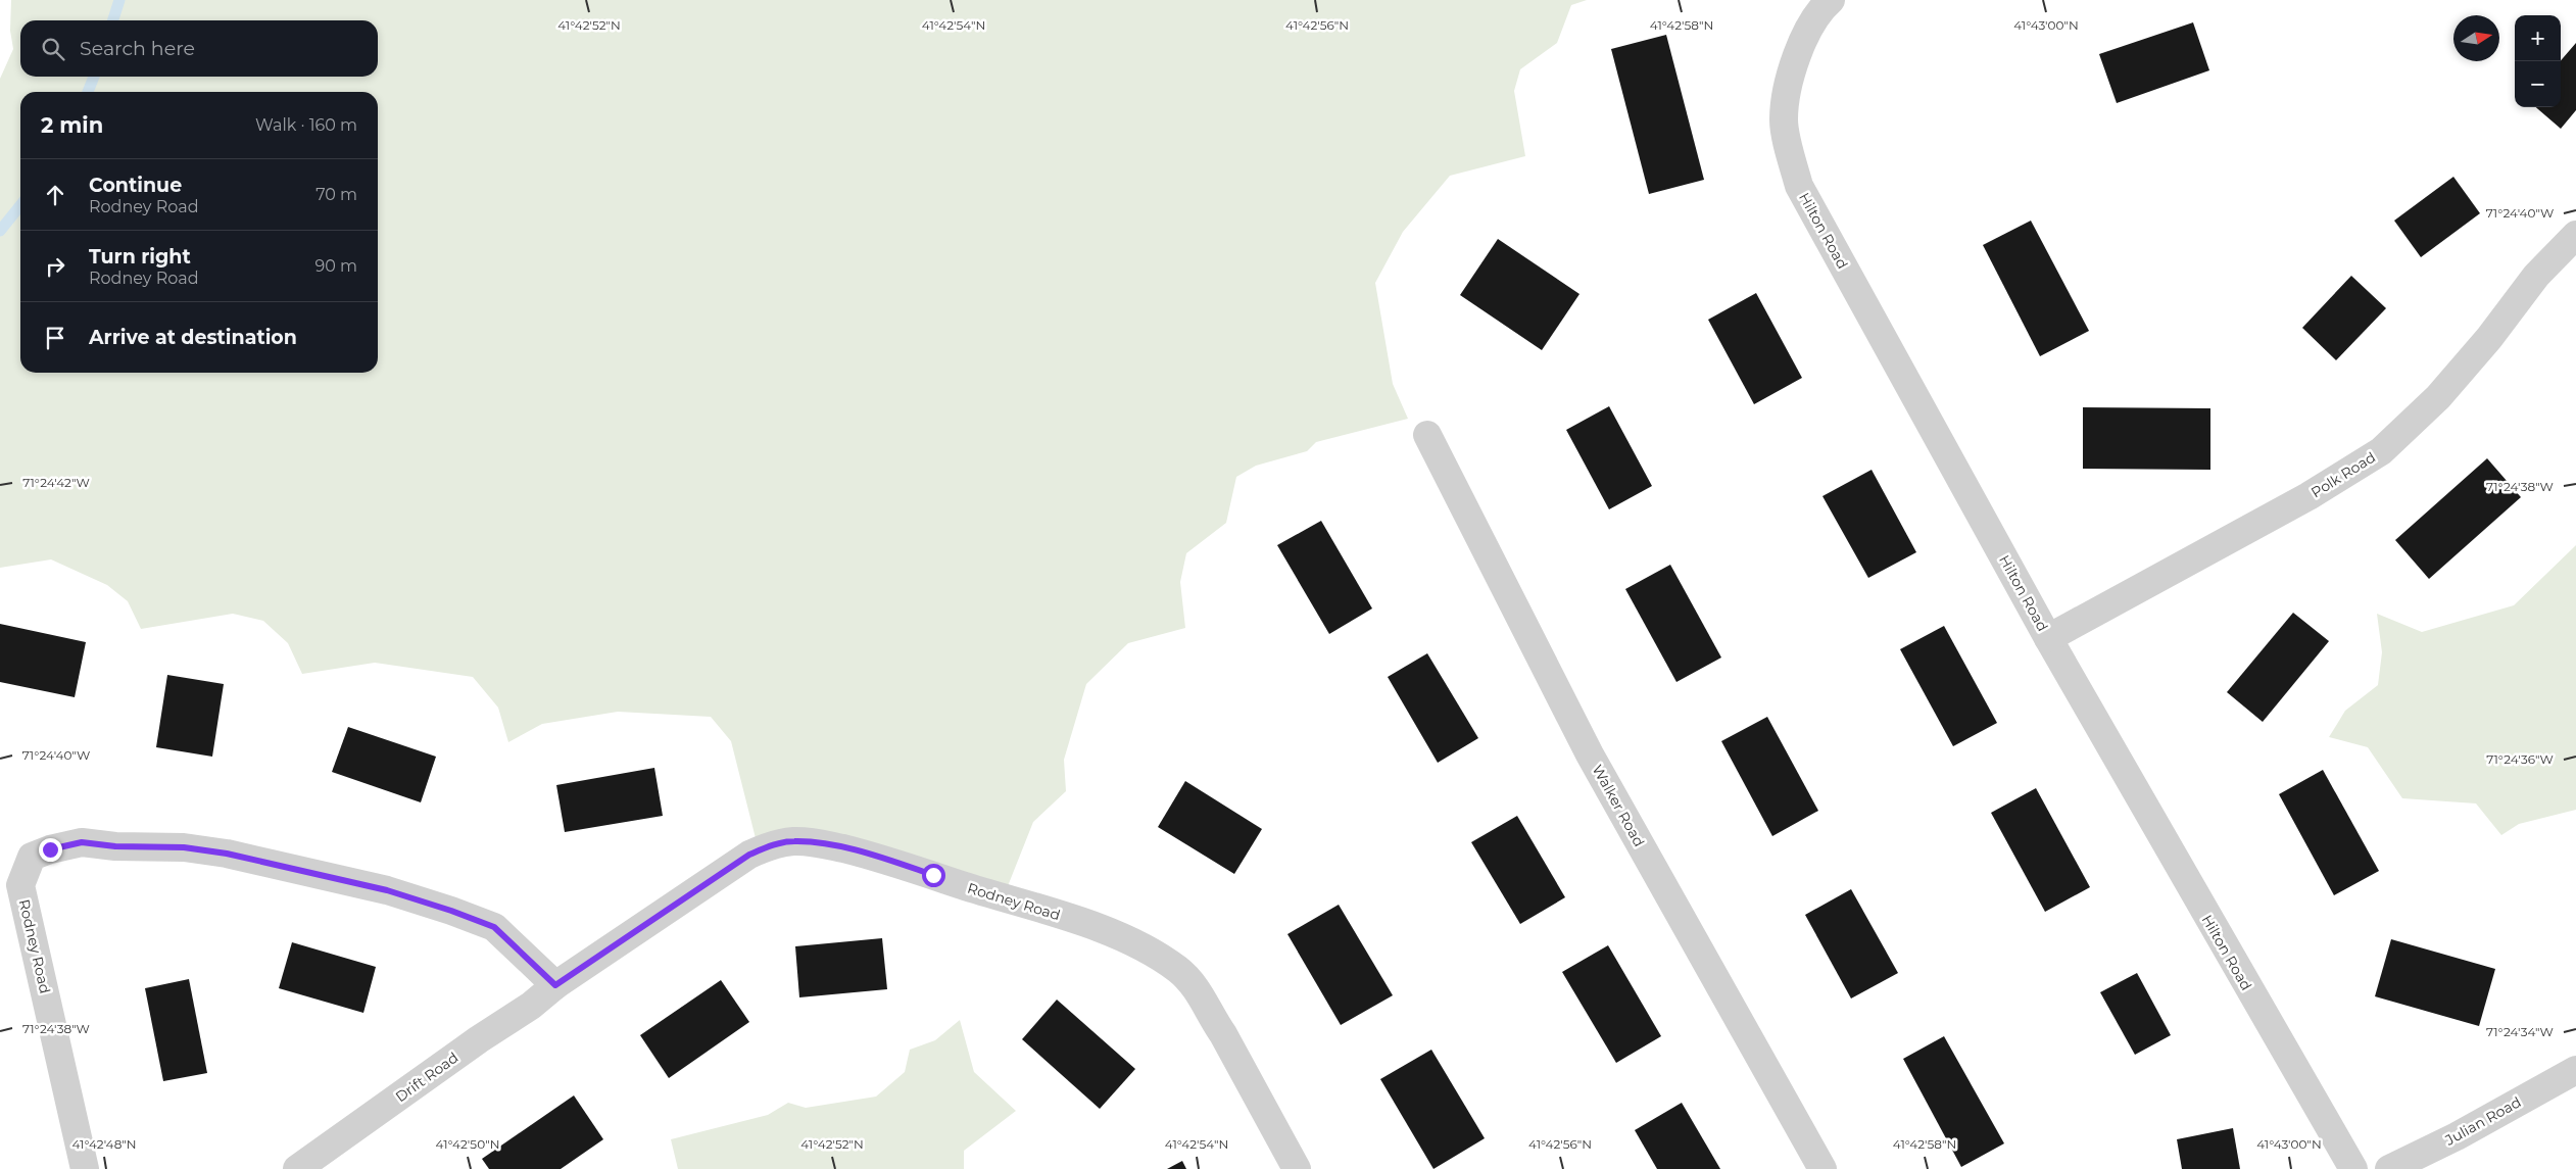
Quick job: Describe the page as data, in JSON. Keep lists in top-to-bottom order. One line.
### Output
{"streets":{"street":["Hilton Road","Polk Road","Walker Road","Rodney Road","Drift Road","Julian Road"]},"crossings":[["Hilton Road","Polk Road"],["Rodney Road","Drift Road"]],"north":"right","page":{"map_buttons":["+","−"],"search":"Search here","heading":["2 min","Walk · 160 m"],"list":[["Continue","Rodney Road","70 m"],["Turn right","Rodney Road","90 m"],"Arrive at destination"]},"coordinates":["41°42'52\"N","41°42'54\"N","41°42'56\"N","41°42'58\"N","41°43'00\"N","71°24'40\"W","71°24'42\"W","71°24'38\"W","71°24'36\"W","71°24'34\"W","41°42'48\"N","41°42'50\"N"]}
